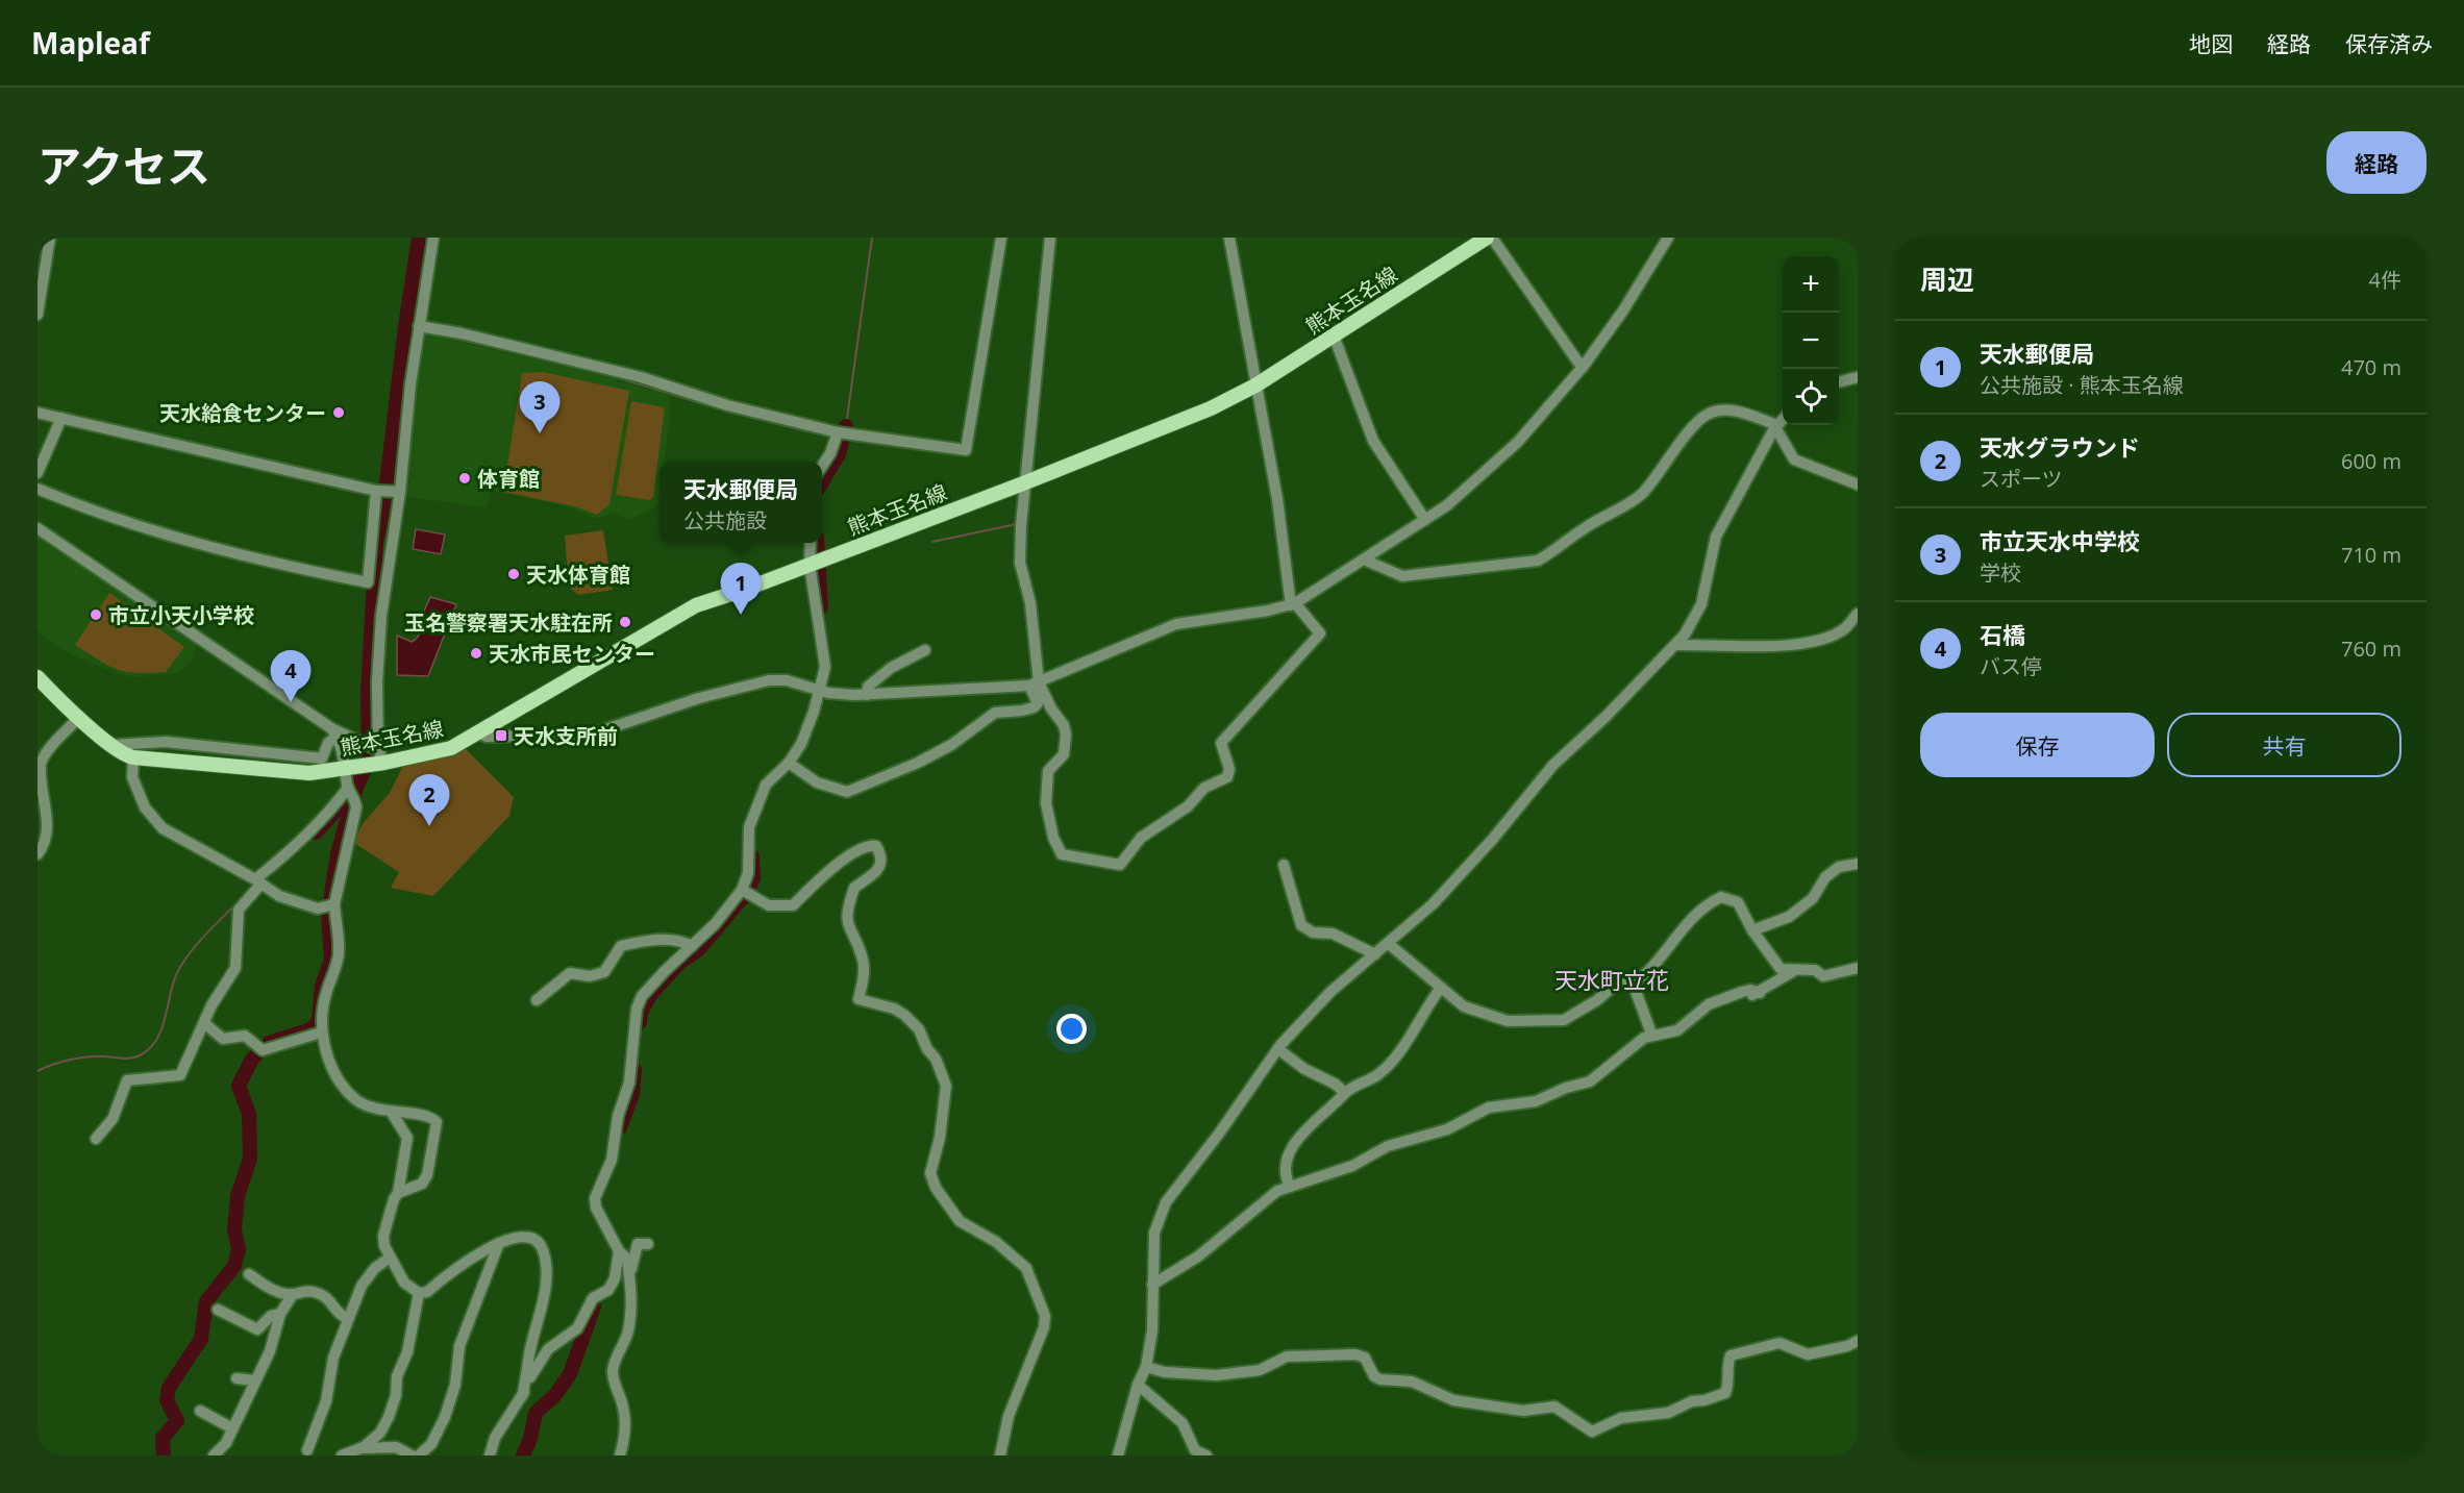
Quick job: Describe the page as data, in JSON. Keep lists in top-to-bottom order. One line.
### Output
{"streets":{"main road":["熊本玉名線"]},"districts":["天水町立花"],"places":{"other":["天水給食センター","体育館","天水体育館","市立小天小学校","玉名警察署天水駐在所","天水市民センター"],"transit":["天水支所前"]},"page":{"header":"Mapleaf","nav":["地図","経路","保存済み"],"title":"アクセス","buttons":["経路",["保存","共有"]],"heading":["周辺","4件"],"map_buttons":["+","−"],"list":[{"mark":"1","name":"天水郵便局","note":"公共施設 · 熊本玉名線","value":"470 m"},{"mark":"2","name":"天水グラウンド","note":"スポーツ","value":"600 m"},{"mark":"3","name":"市立天水中学校","note":"学校","value":"710 m"},{"mark":"4","name":"石橋","note":"バス停","value":"760 m"}],"pins":["3","1","4","2"],"popup":["天水郵便局","公共施設"]}}
